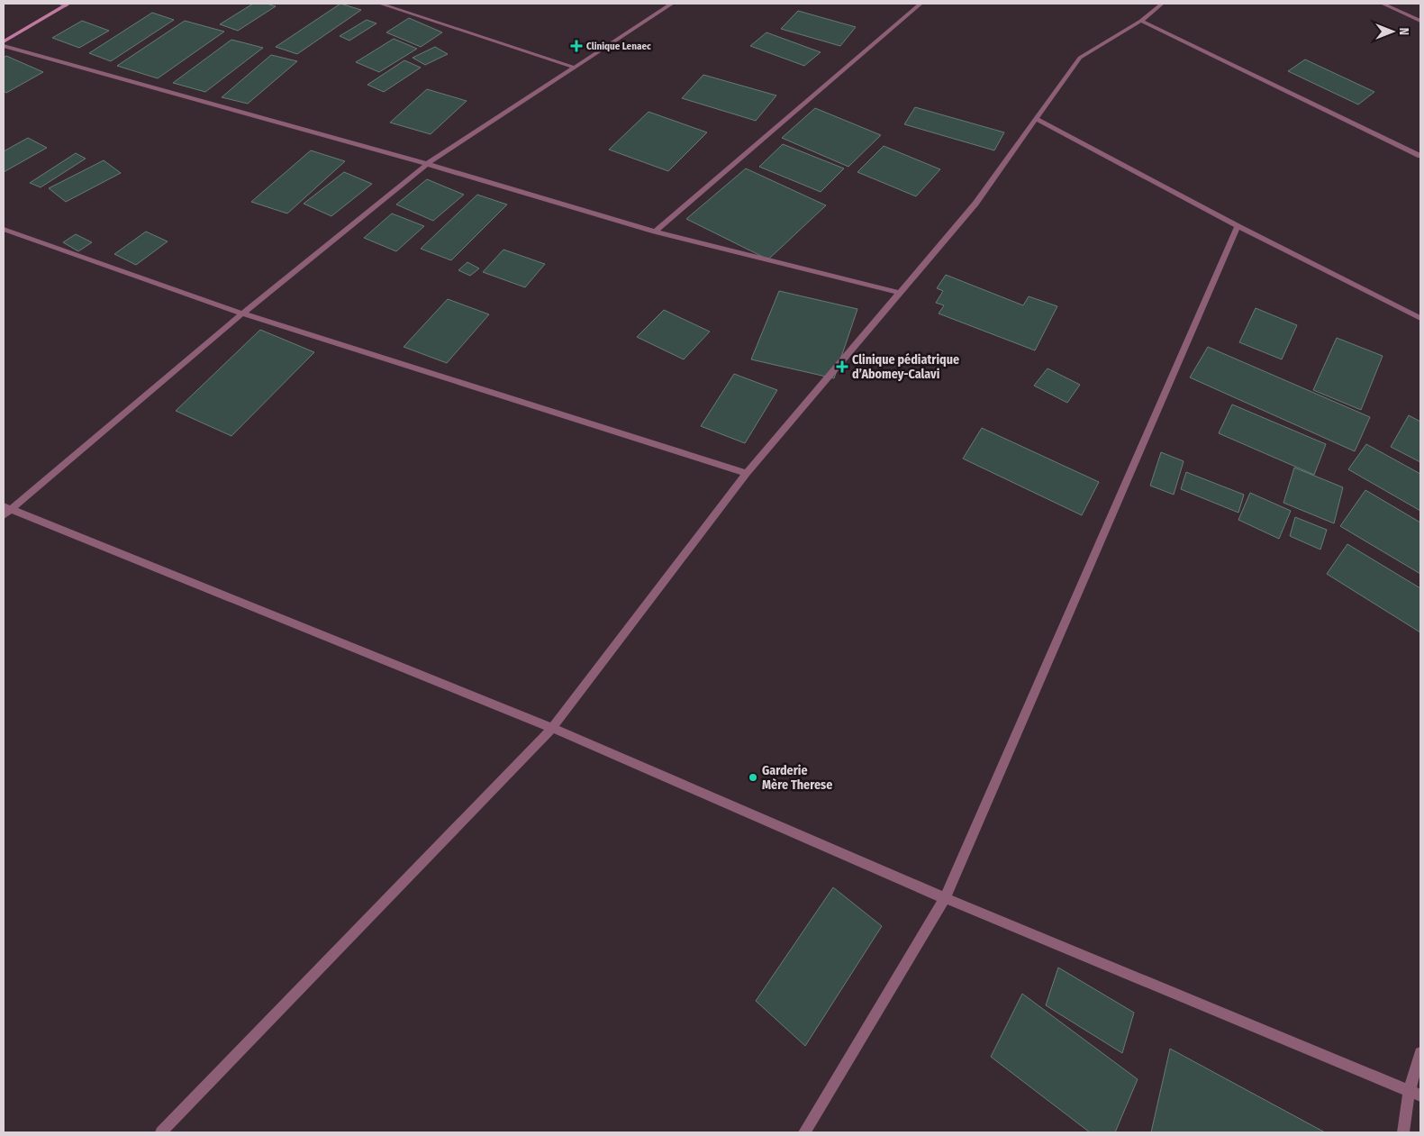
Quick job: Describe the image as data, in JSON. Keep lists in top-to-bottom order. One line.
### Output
{"places":{"health":["Clinique Lenaec","Clinique pédiatrique d’Abomey-Calavi"],"other":["Garderie Mère Therese"]},"north":"right"}
